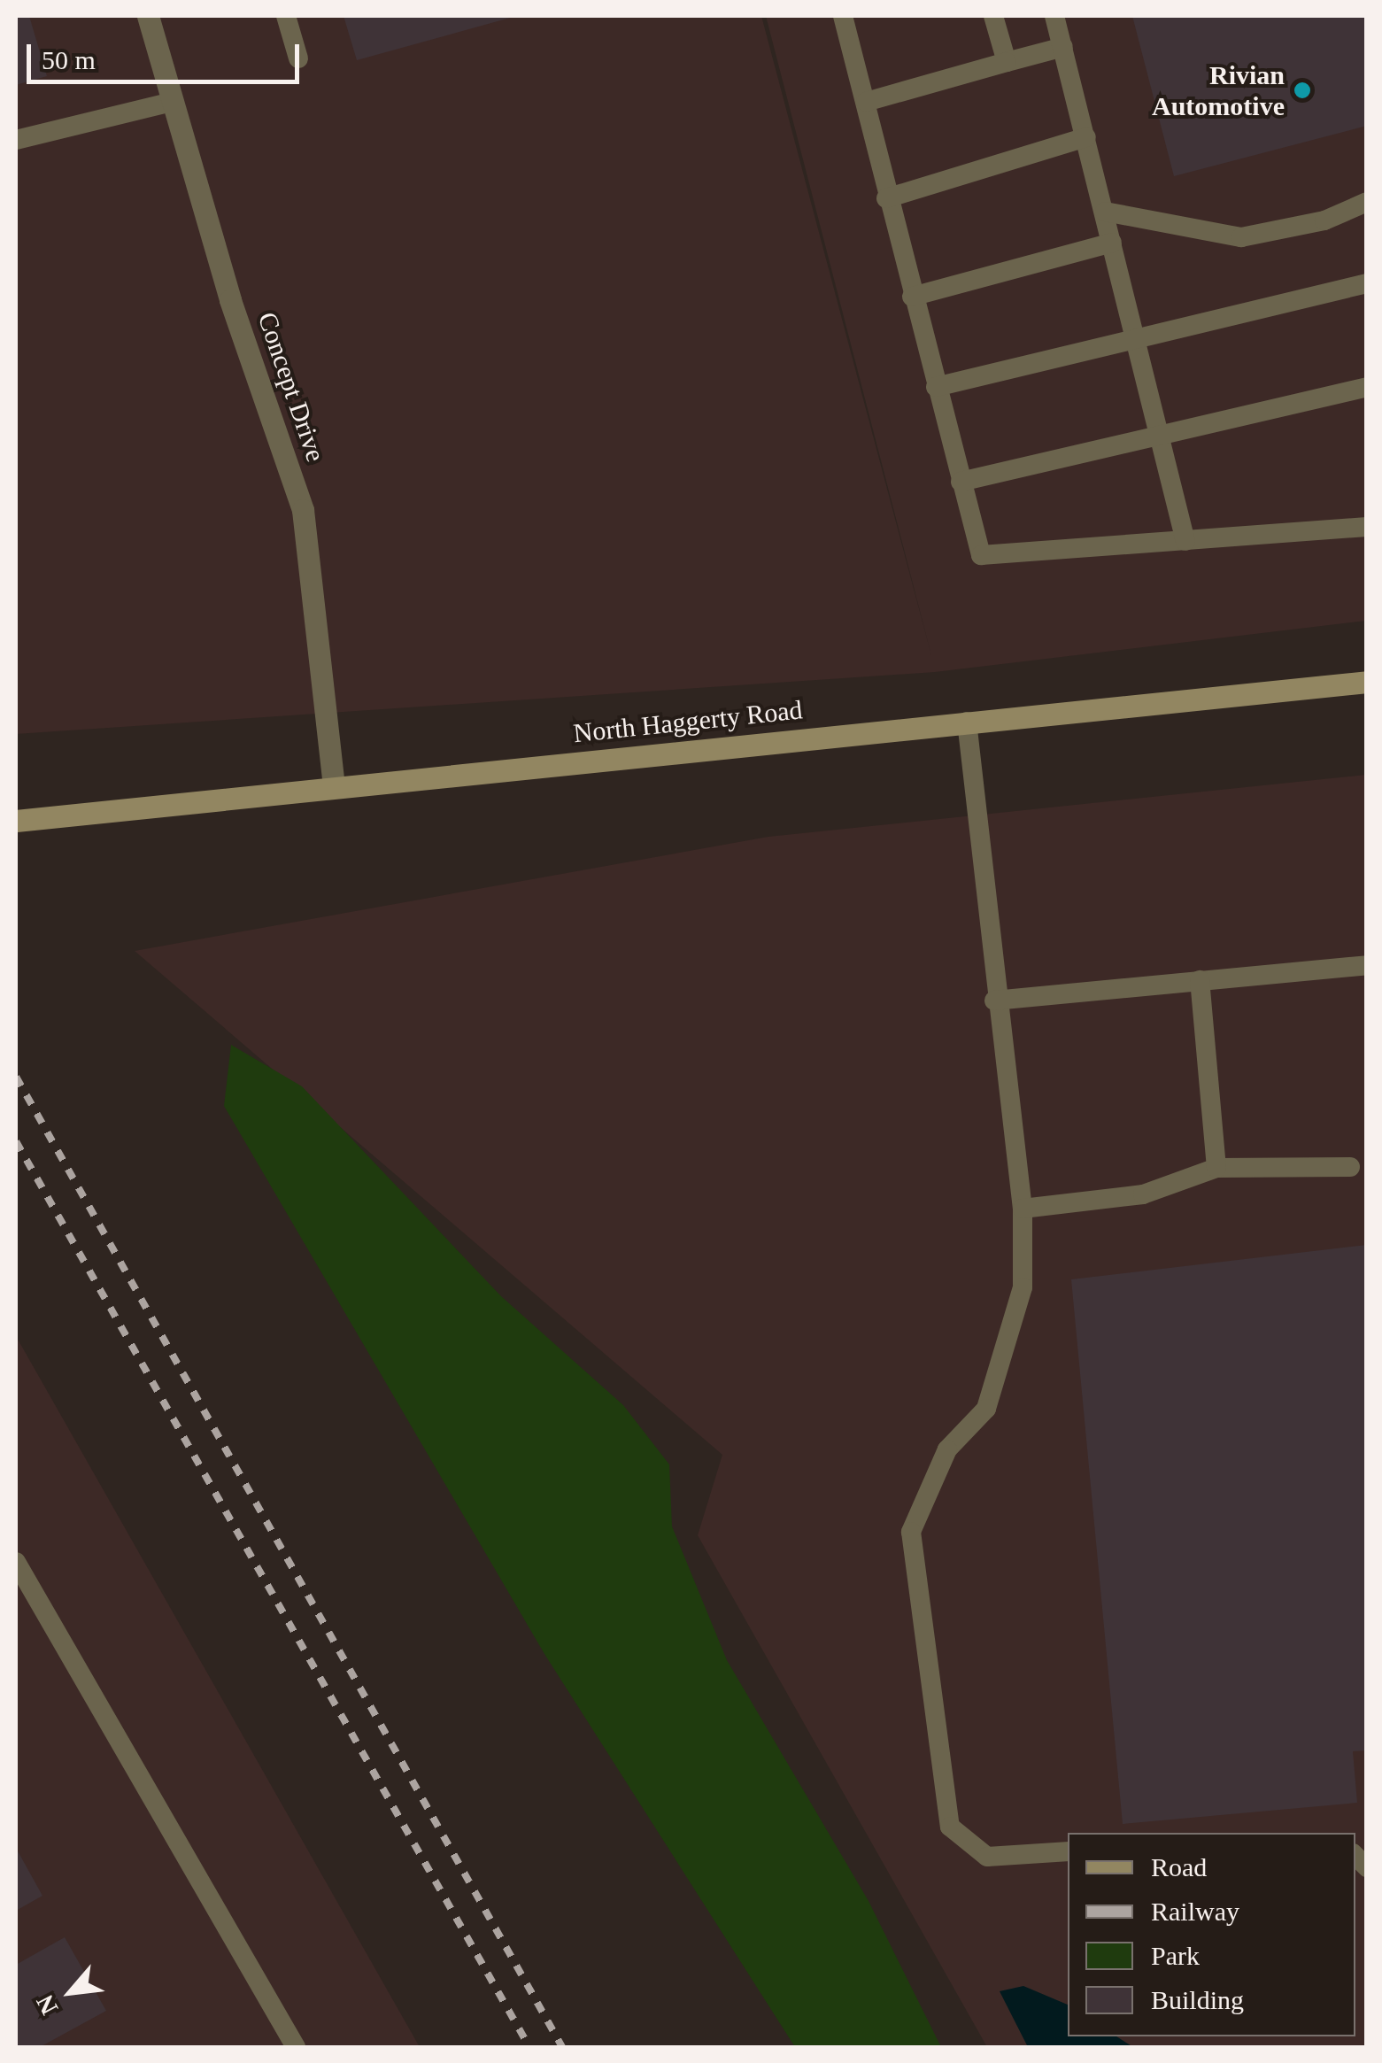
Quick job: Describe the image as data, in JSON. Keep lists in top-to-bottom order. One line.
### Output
{"streets":{"street":["Concept Drive","North Haggerty Road"]},"crossings":[["Concept Drive","North Haggerty Road"]],"places":["Rivian Automotive"],"legend":["Road","Railway","Park","Building"],"scale_bar":"50 m","north":"bottom left"}
